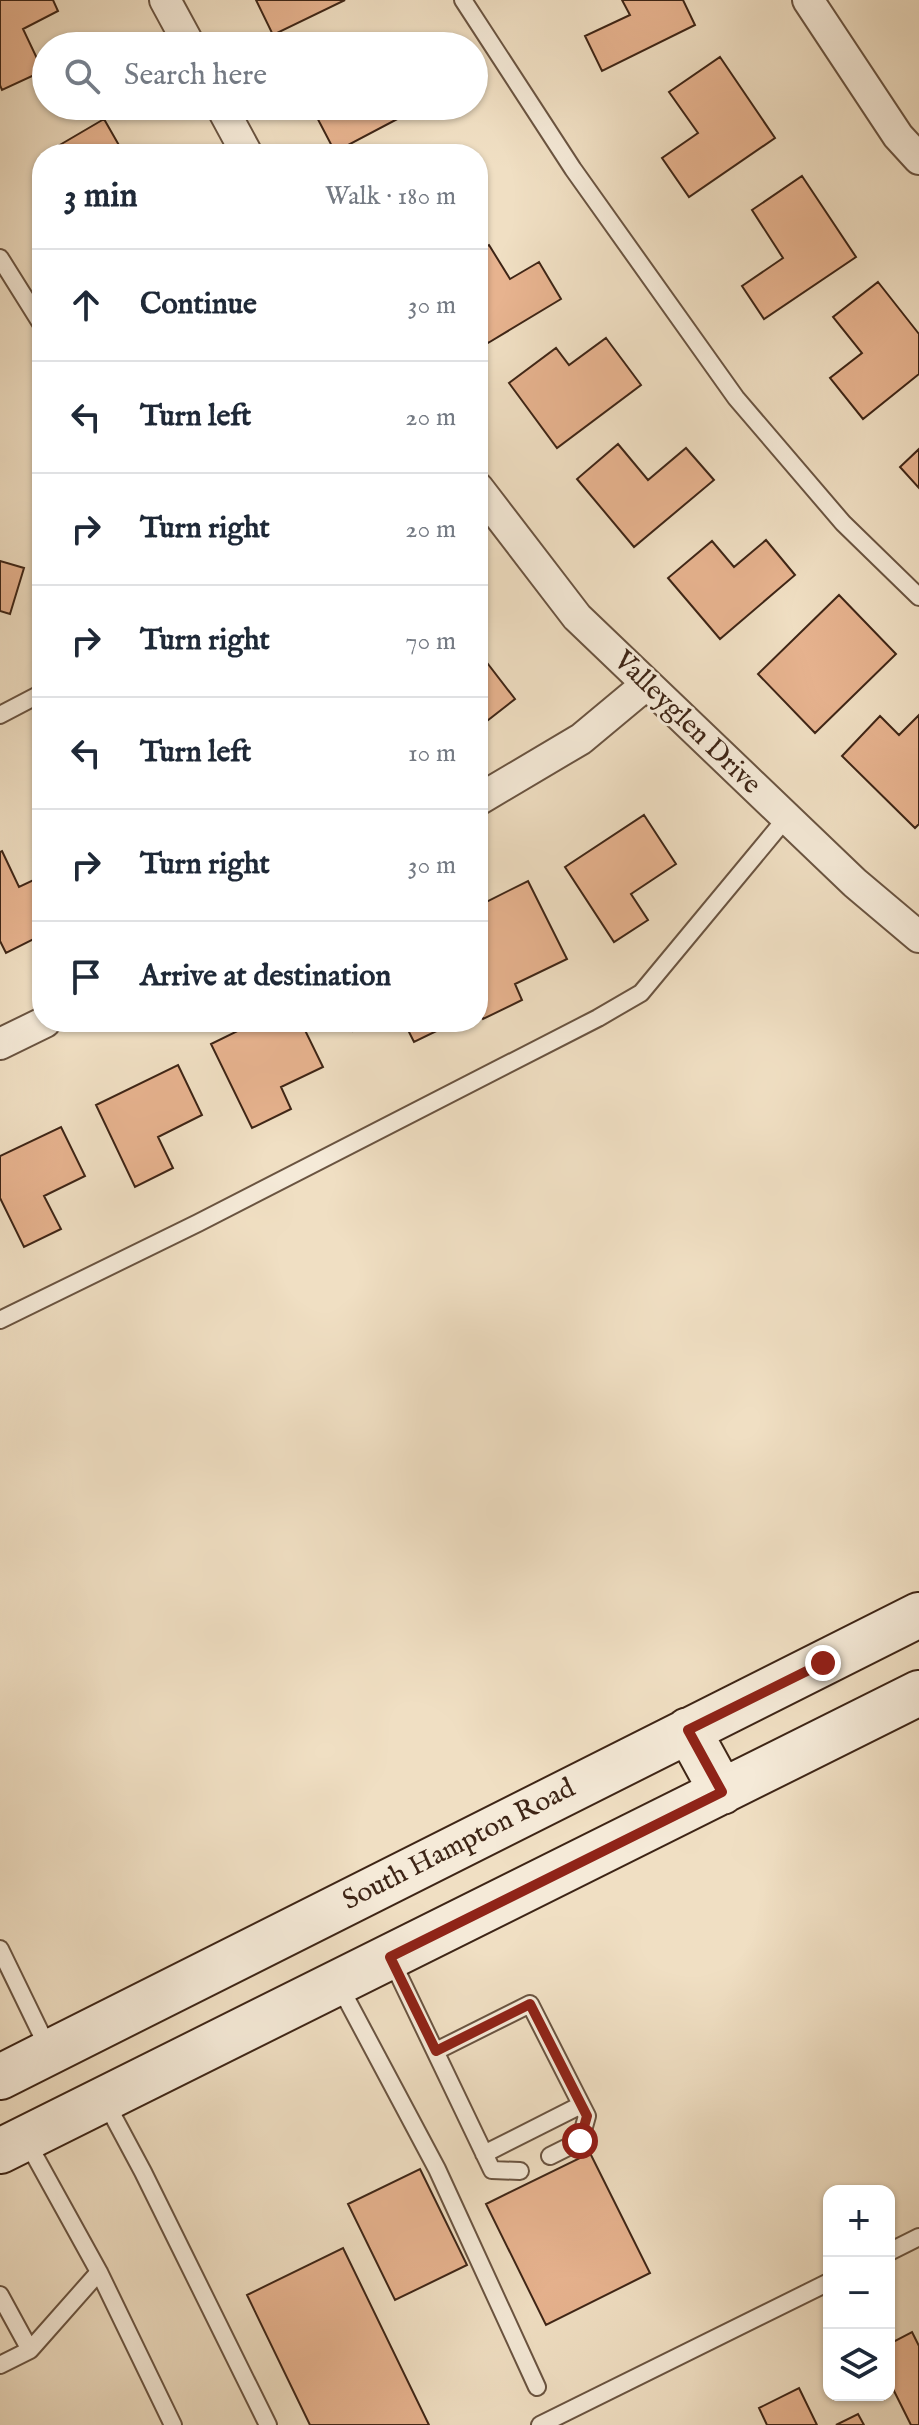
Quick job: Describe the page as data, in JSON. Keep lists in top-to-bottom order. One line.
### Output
{"streets":{"main road":["South Hampton Road"],"street":["Valleyglen Drive"]},"page":{"search":"Search here","heading":["3 min","Walk · 180 m"],"list":[["Continue","30 m"],["Turn left","20 m"],["Turn right","20 m"],["Turn right","70 m"],["Turn left","10 m"],["Turn right","30 m"],"Arrive at destination"],"map_buttons":["+","−"]}}
